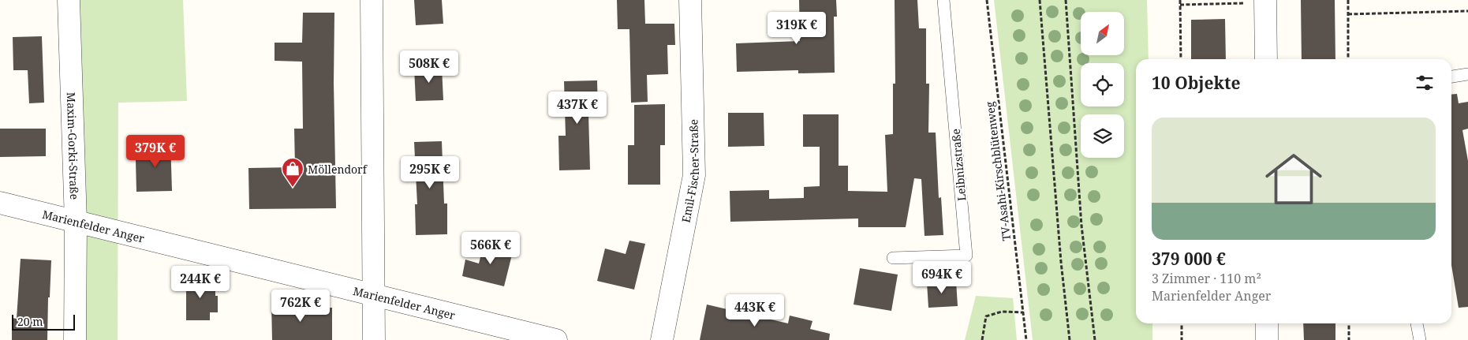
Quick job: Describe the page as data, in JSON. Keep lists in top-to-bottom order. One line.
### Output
{"streets":{"street":["Maxim-Gorki-Straße","Emil-Fischer-Straße","Marienfelder Anger"],"lane":["Leibnizstraße"],"path":["TV-Asahi-Kirschblütenweg"]},"crossings":[["Maxim-Gorki-Straße","Marienfelder Anger"]],"places":{"shop":["Möllendorf"]},"scale_bar":"20 m","north":"top right","page":{"price":["319K €","508K €","437K €","379K €","295K €","566K €","694K €","244K €","762K €","443K €"],"heading":"10 Objekte","list":[{"name":"379 000 €","note":"3 Zimmer · 110 m² · Marienfelder Anger"}],"scale":"20 m"}}
